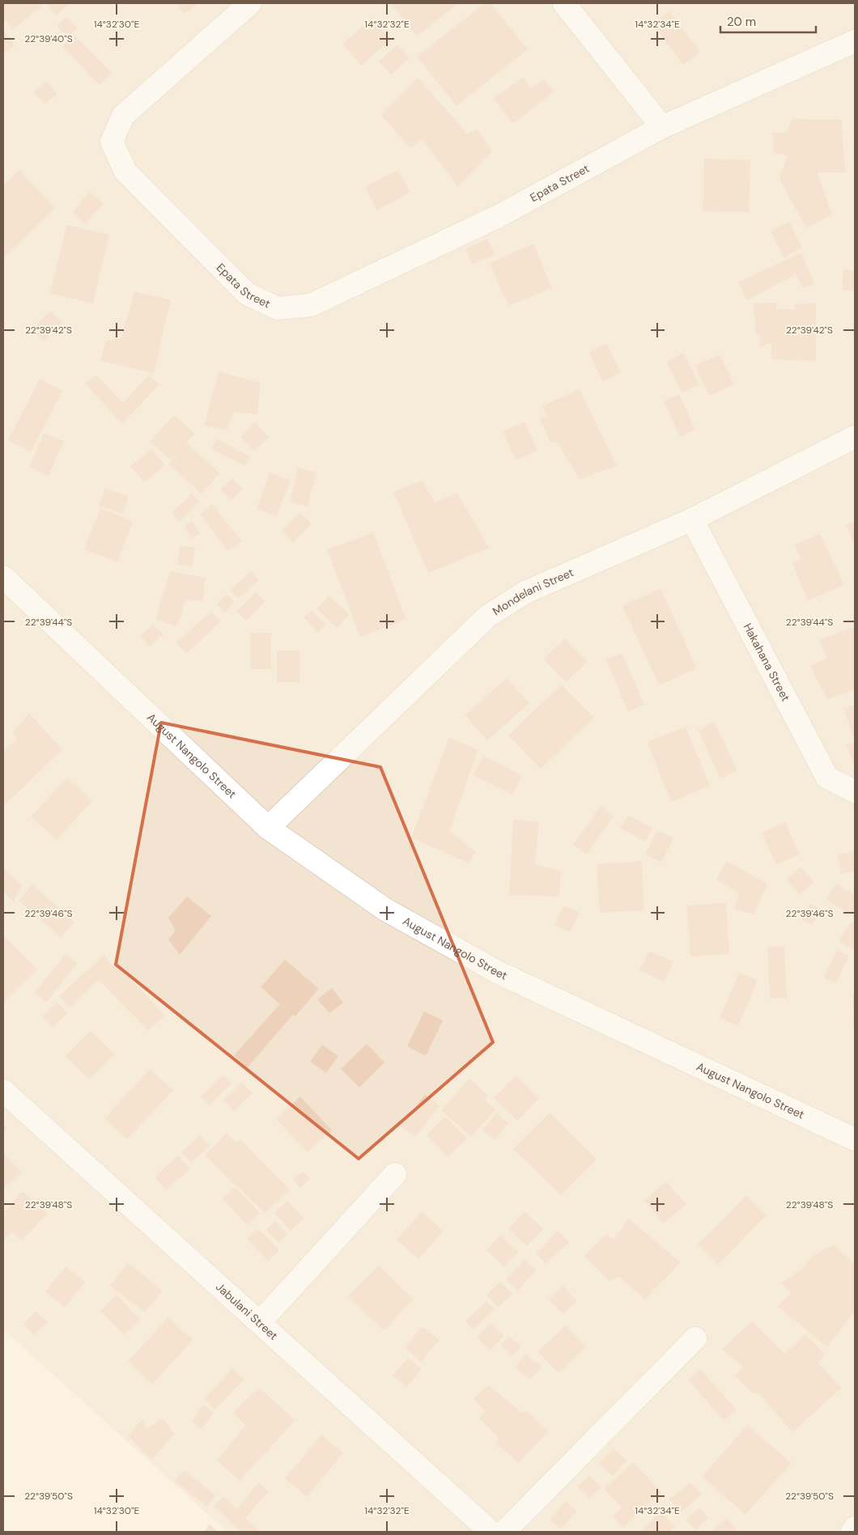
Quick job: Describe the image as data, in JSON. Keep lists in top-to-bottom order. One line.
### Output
{"streets":{"street":["Epata Street","Mondelani Street","Hakahana Street","August Nangolo Street","Jabulani Street"]},"crossings":[["Mondelani Street","Hakahana Street"],["Mondelani Street","August Nangolo Street"]],"scale_bar":"20 m","coordinates":["14°32'30\"E","14°32'32\"E","14°32'34\"E","22°39'40\"S","22°39'42\"S","22°39'44\"S","22°39'46\"S","22°39'48\"S","22°39'50\"S"]}
